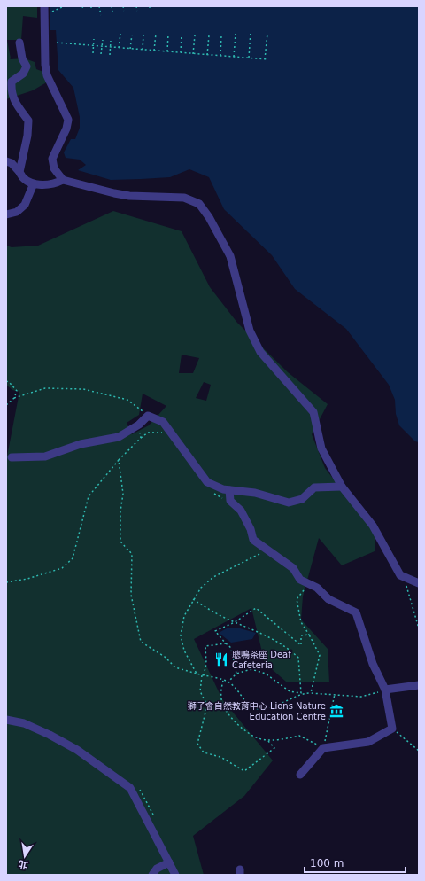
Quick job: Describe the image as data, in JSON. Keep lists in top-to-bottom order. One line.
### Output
{"places":{"restaurant":["聰鳴茶座 Deaf Cafeteria"],"museum":["獅子會自然教育中心 Lions Nature Education Centre"]},"scale_bar":"100 m","north":"bottom"}
